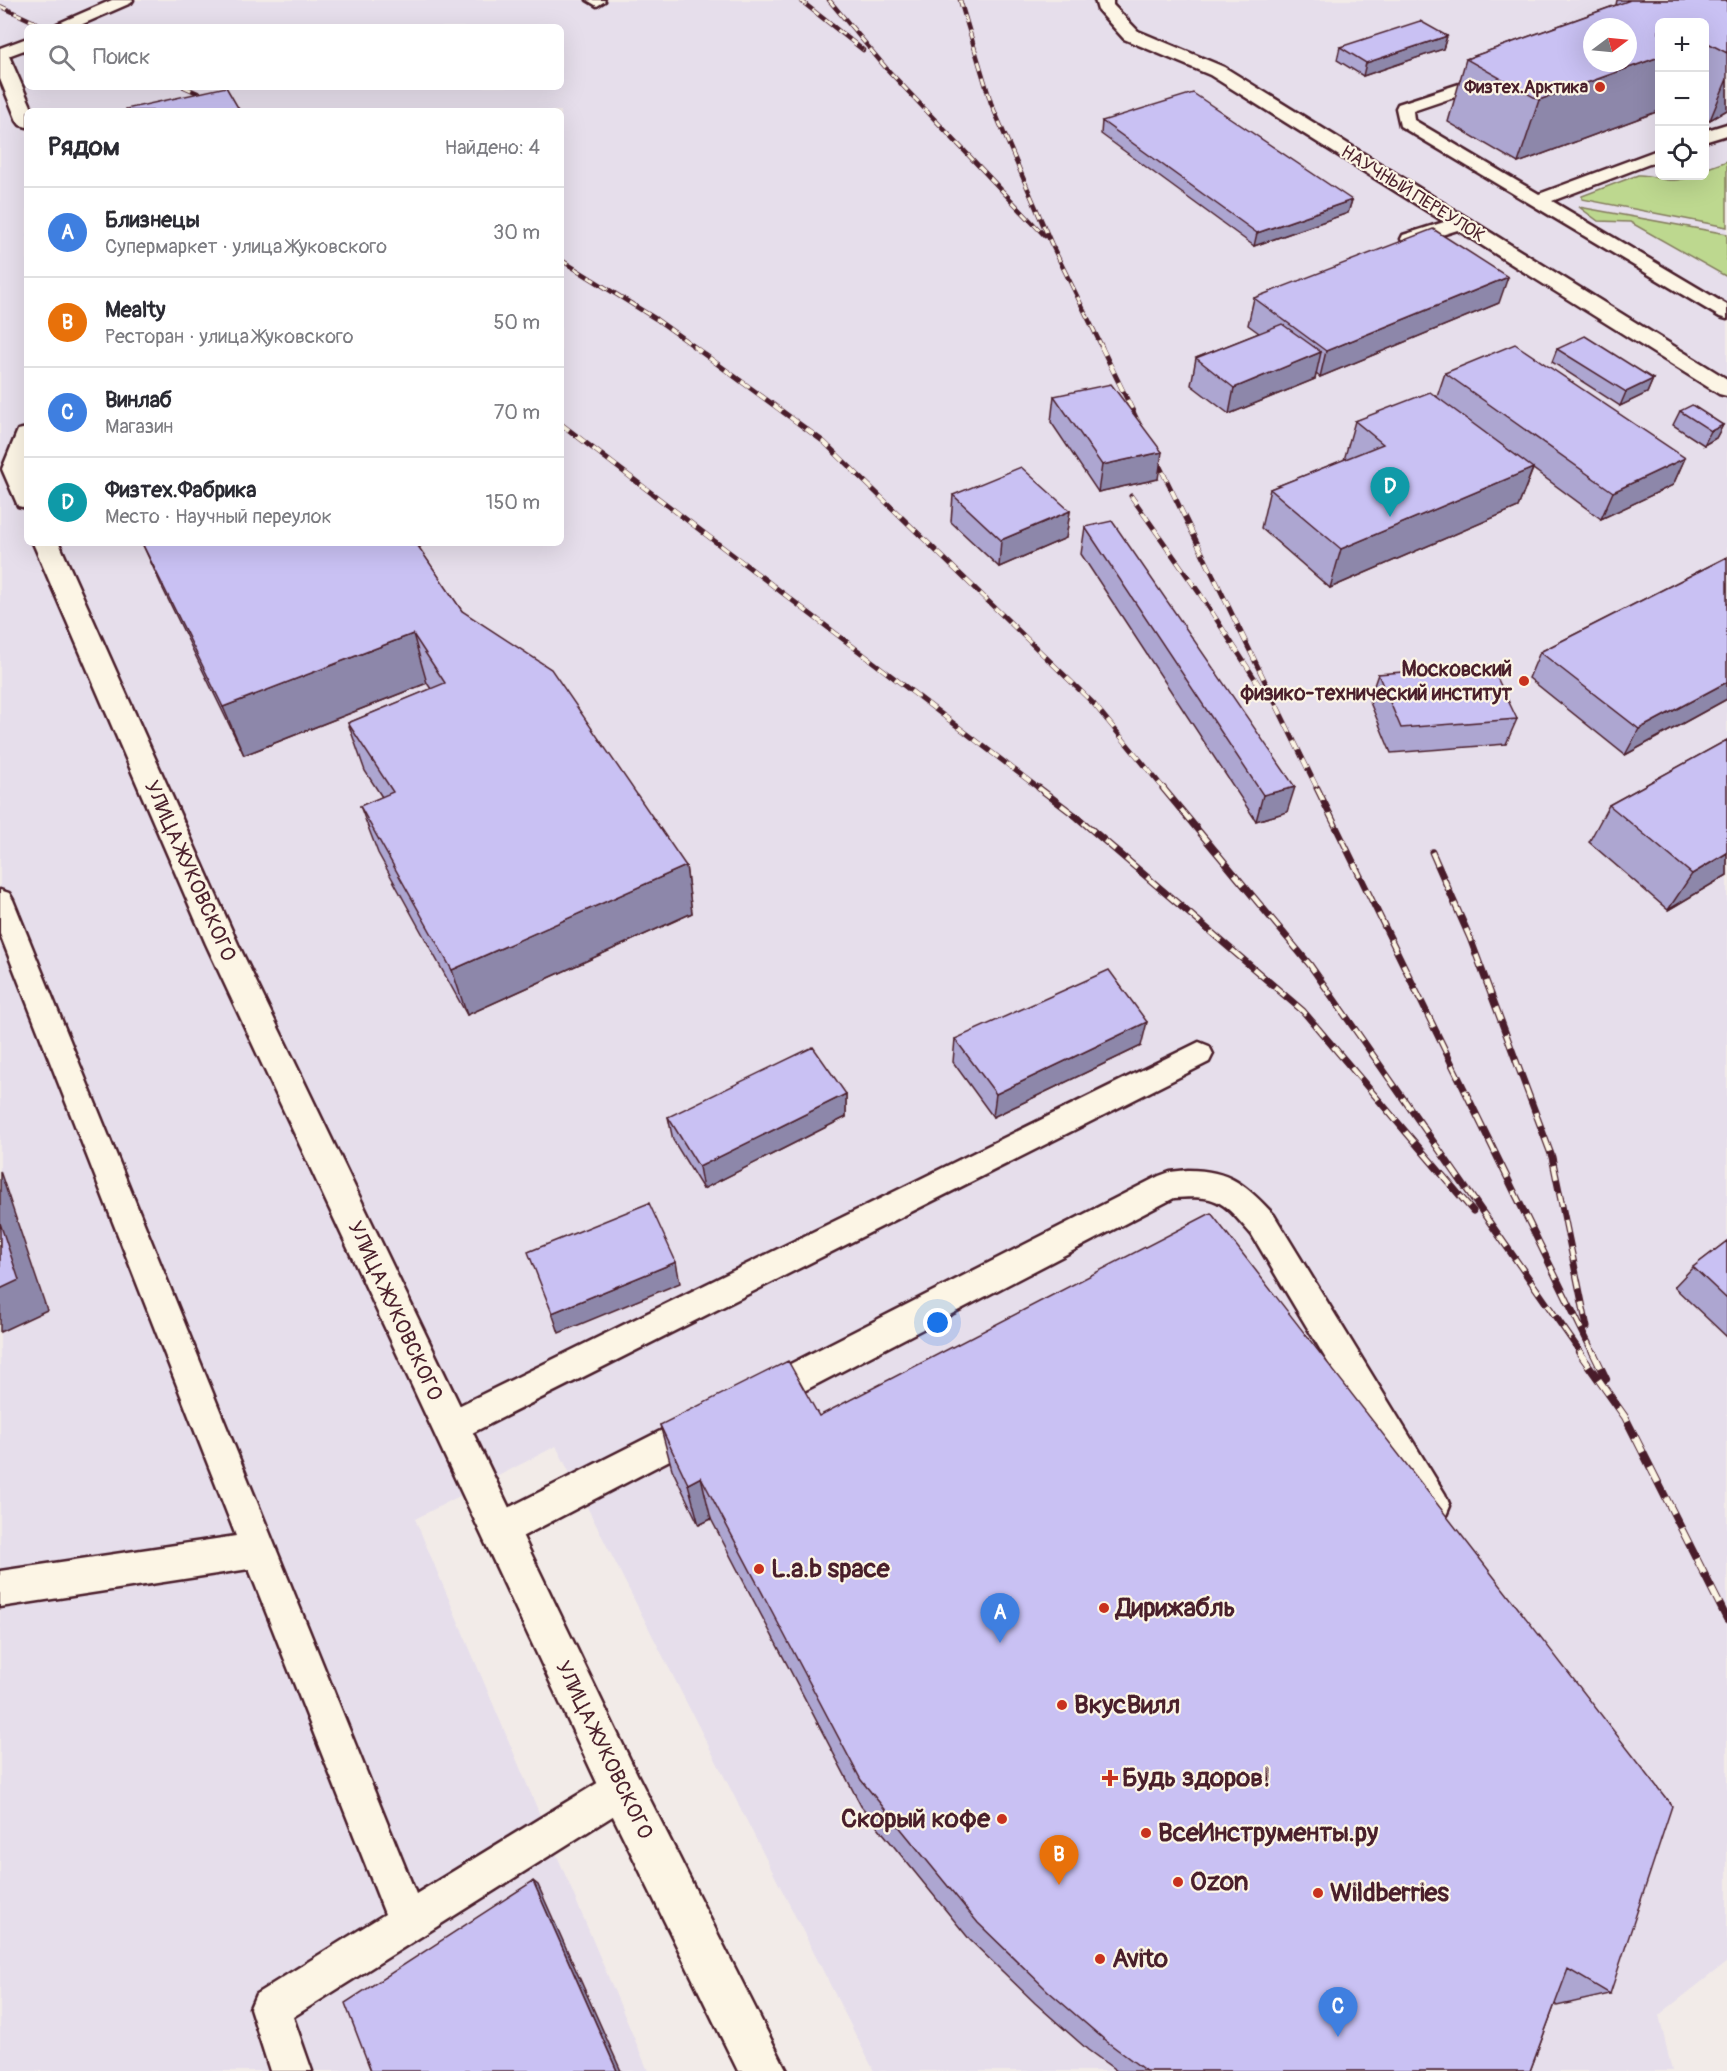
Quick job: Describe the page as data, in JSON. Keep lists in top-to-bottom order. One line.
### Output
{"streets":{"street":["НАУЧНЫЙ ПЕРЕУЛОК","УЛИЦА ЖУКОВСКОГО"]},"places":{"other":["Физтех.Арктика","Московский физико-технический институт","L.a.b space","Дирижабль","ВкусВилл","Скорый кофе","ВсеИнструменты.ру","Ozon","Wildberries","Avito"],"health":["Будь здоров!"]},"north":"right","page":{"map_buttons":["+","−"],"search":"Поиск","heading":["Рядом","Найдено: 4"],"list":[{"mark":"A","name":"Близнецы","note":"Супермаркет · улица Жуковского","value":"30 m"},{"mark":"B","name":"Mealty","note":"Ресторан · улица Жуковского","value":"50 m"},{"mark":"C","name":"Винлаб","note":"Магазин","value":"70 m"},{"mark":"D","name":"Физтех.Фабрика","note":"Место · Научный переулок","value":"150 m"}],"pins":["D","A","B","C"]}}
